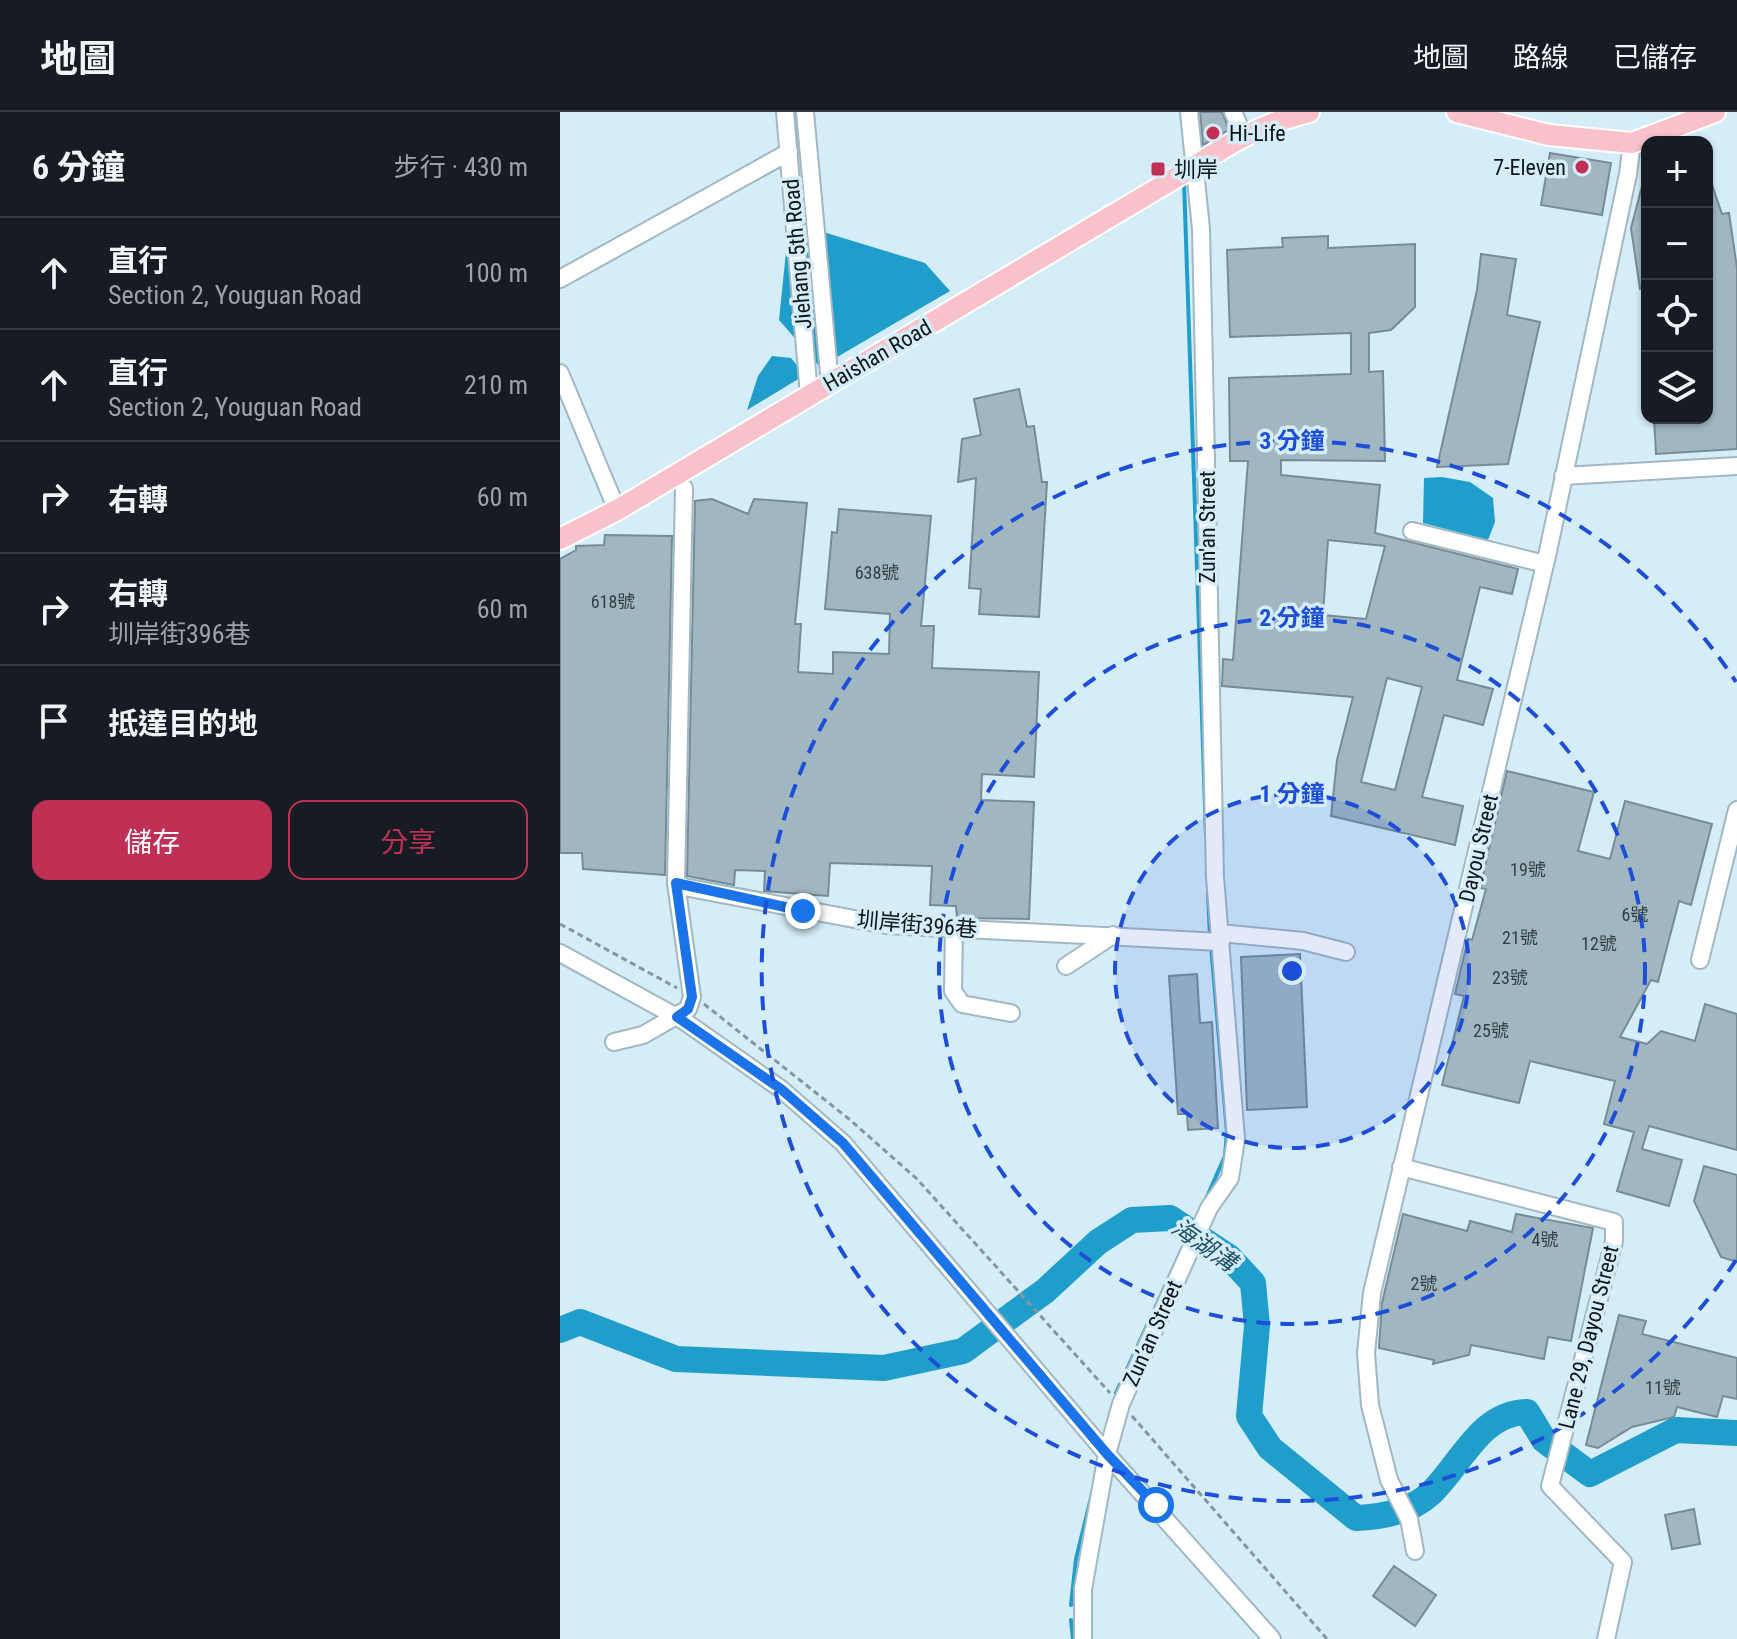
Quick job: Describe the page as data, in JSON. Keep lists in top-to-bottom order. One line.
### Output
{"streets":{"main road":["Haishan Road"],"street":["Jiehang 5th Road","Zun'an Street","Dayou Street","圳岸街396巷","Zun’an Street","Lane 29, Dayou Street"]},"crossings":[["Jiehang 5th Road","Haishan Road"],["Haishan Road","Zun'an Street"],["Zun'an Street","圳岸街396巷"],["Zun'an Street","Zun’an Street"],["Dayou Street","Lane 29, Dayou Street"],["圳岸街396巷","Zun’an Street"]],"water":["海湖溝"],"places":{"other":["Hi-Life","7-Eleven"],"transit":["圳岸"]},"house_numbers":["638號","618號","19號","6號","21號","12號","23號","25號","4號","2號","11號"],"page":{"header":"地圖","nav":["地圖","路線","已儲存"],"heading":["6 分鐘","步行 · 430 m"],"map_buttons":["+","−"],"list":[["直行","Section 2, Youguan Road","100 m"],["直行","Section 2, Youguan Road","210 m"],["右轉","60 m"],["右轉","圳岸街396巷","60 m"],"抵達目的地"],"buttons":["儲存","分享"]},"rings":["3 分鐘","2 分鐘","1 分鐘"]}
